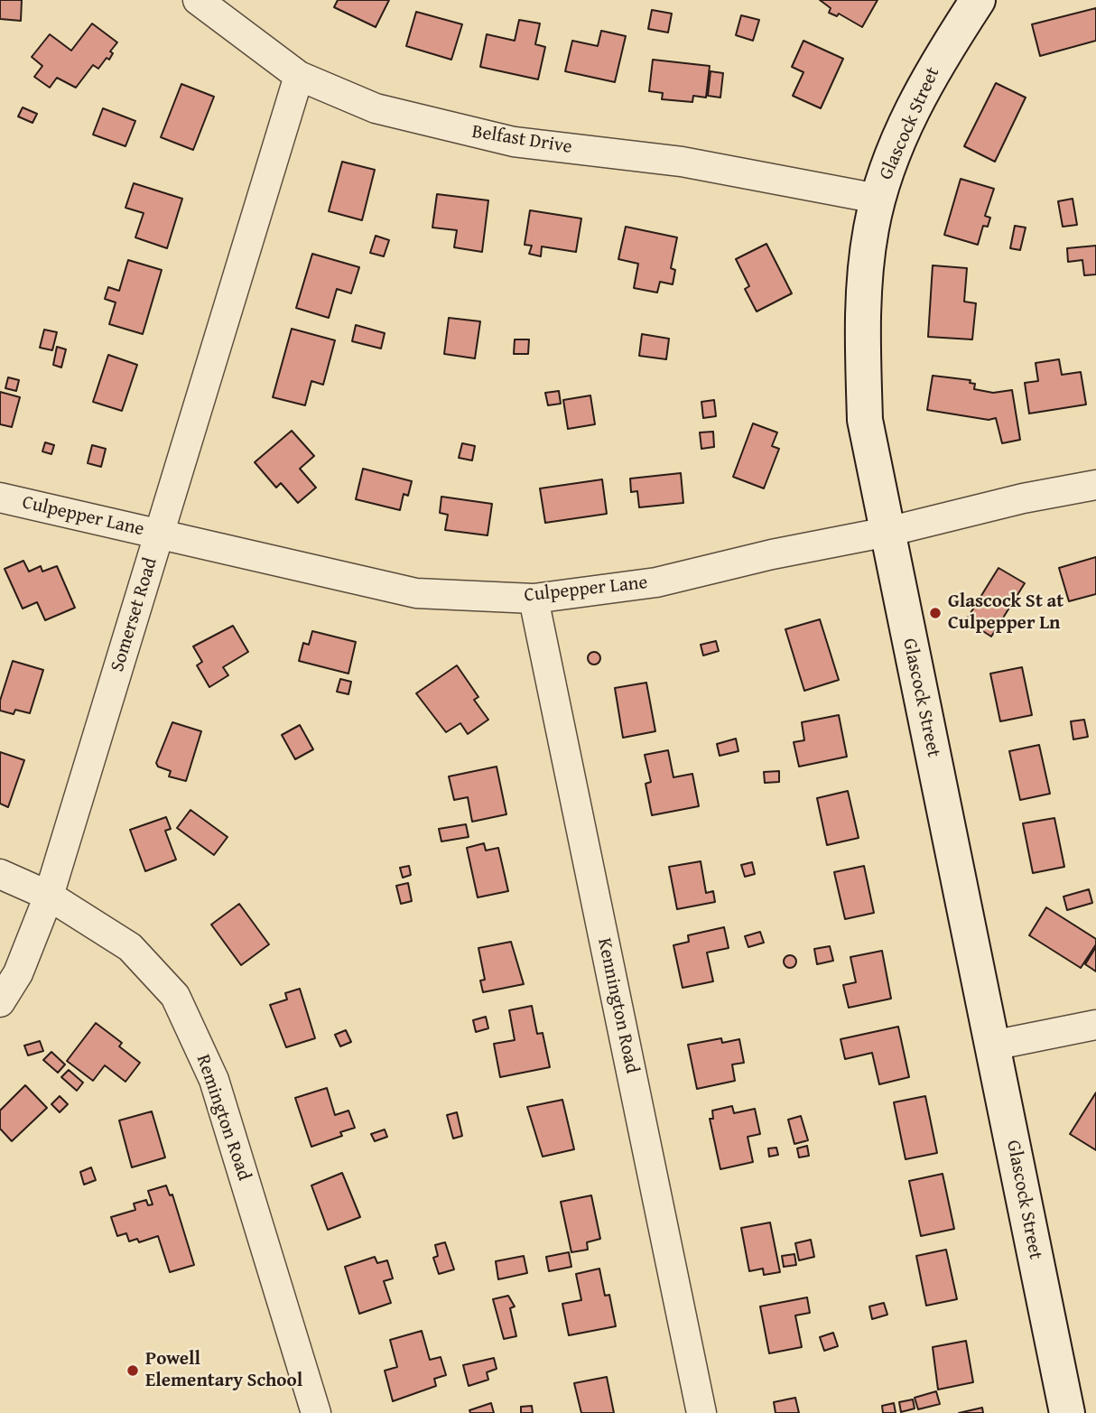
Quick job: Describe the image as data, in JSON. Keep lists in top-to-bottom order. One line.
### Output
{"streets":{"street":["Glascock Street","Belfast Drive","Culpepper Lane","Somerset Road","Kennington Road","Remington Road"]},"crossings":[["Glascock Street","Belfast Drive"],["Glascock Street","Culpepper Lane"],["Belfast Drive","Somerset Road"],["Culpepper Lane","Somerset Road"],["Culpepper Lane","Kennington Road"],["Somerset Road","Remington Road"]],"places":["Glascock St at Culpepper Ln","Powell Elementary School"]}
